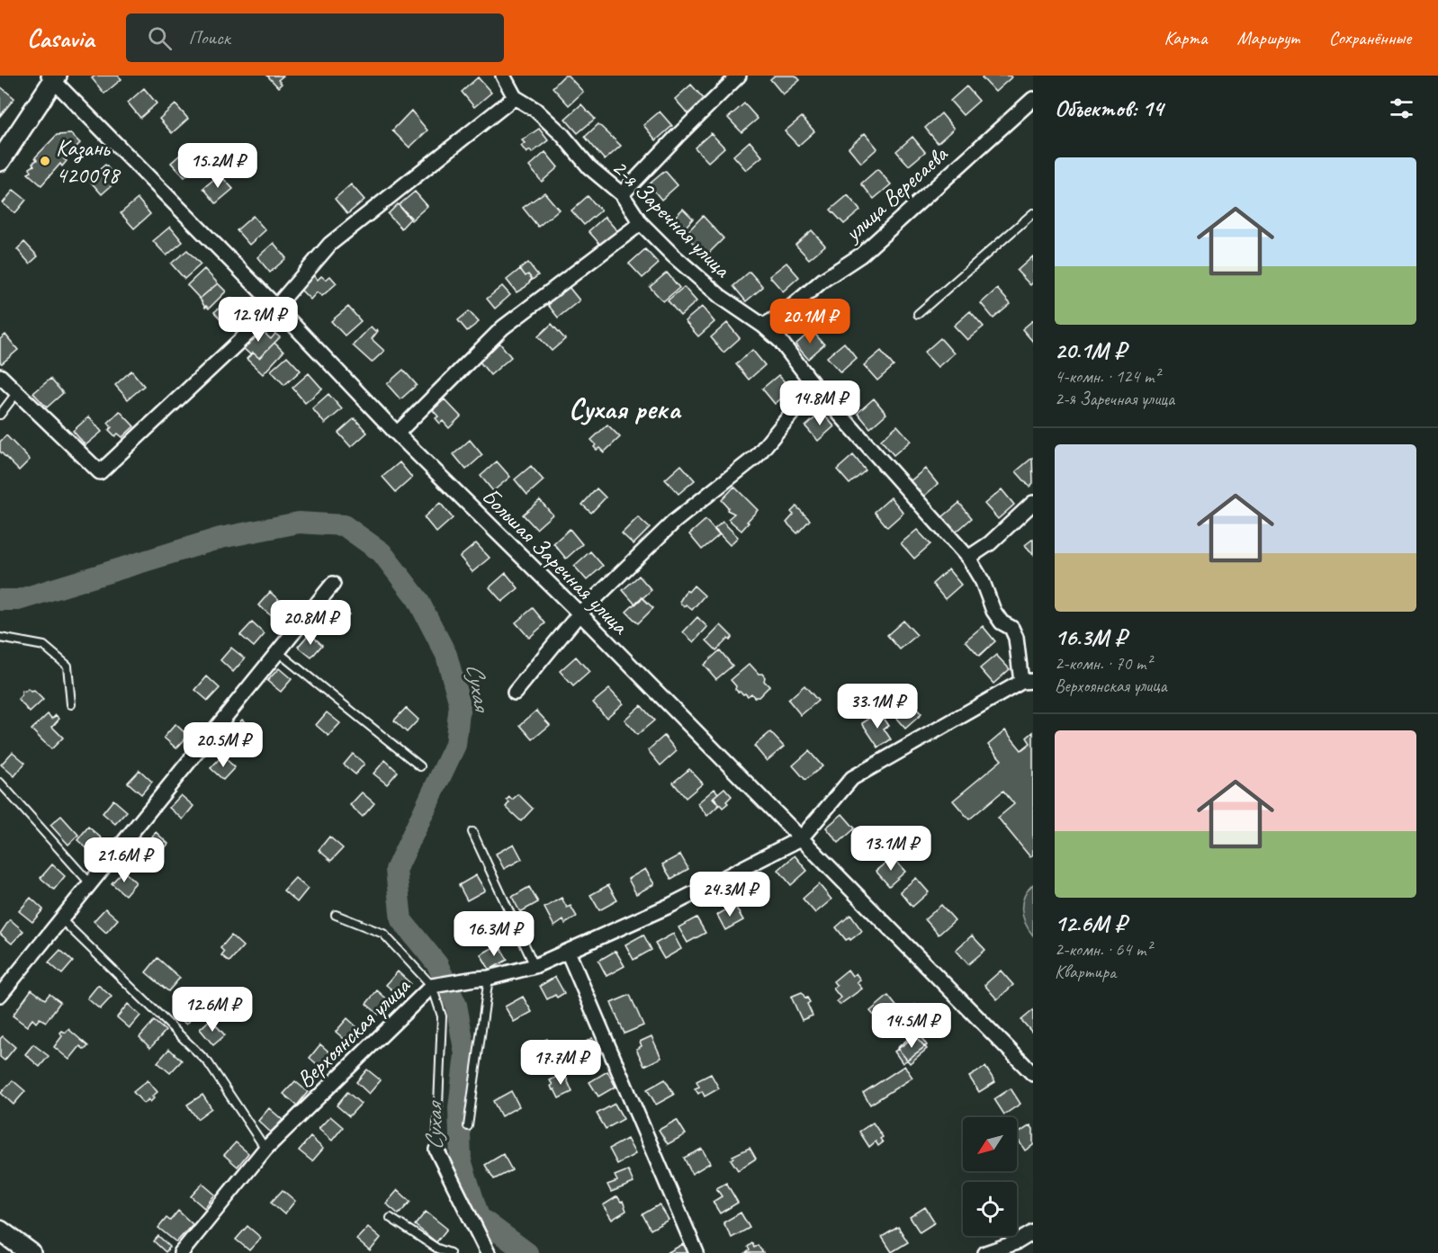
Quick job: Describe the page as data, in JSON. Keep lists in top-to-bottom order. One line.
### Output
{"streets":{"street":["улица Вересаева","2-я Заречная улица","Большая Заречная улица","Верхоянская улица"]},"crossings":[["улица Вересаева","2-я Заречная улица"],["2-я Заречная улица","Верхоянская улица"],["Большая Заречная улица","Верхоянская улица"]],"districts":["Сухая река"],"water":["Сухая"],"places":["Казань 420098"],"north":"bottom left","page":{"header":"Casavia","search":"Поиск","nav":["Карта","Маршрут","Сохранённые"],"heading":"Объектов: 14","list":[{"name":"20.1M ₽","note":"4-комн. · 124 m² · 2-я Заречная улица"},{"name":"16.3M ₽","note":"2-комн. · 70 m² · Верхоянская улица"},{"name":"12.6M ₽","note":"2-комн. · 64 m² · Квартира"}],"price":["15.2M ₽","12.9M ₽","20.1M ₽","14.8M ₽","20.8M ₽","33.1M ₽","20.5M ₽","13.1M ₽","21.6M ₽","24.3M ₽","16.3M ₽","12.6M ₽","14.5M ₽","17.7M ₽"]}}
